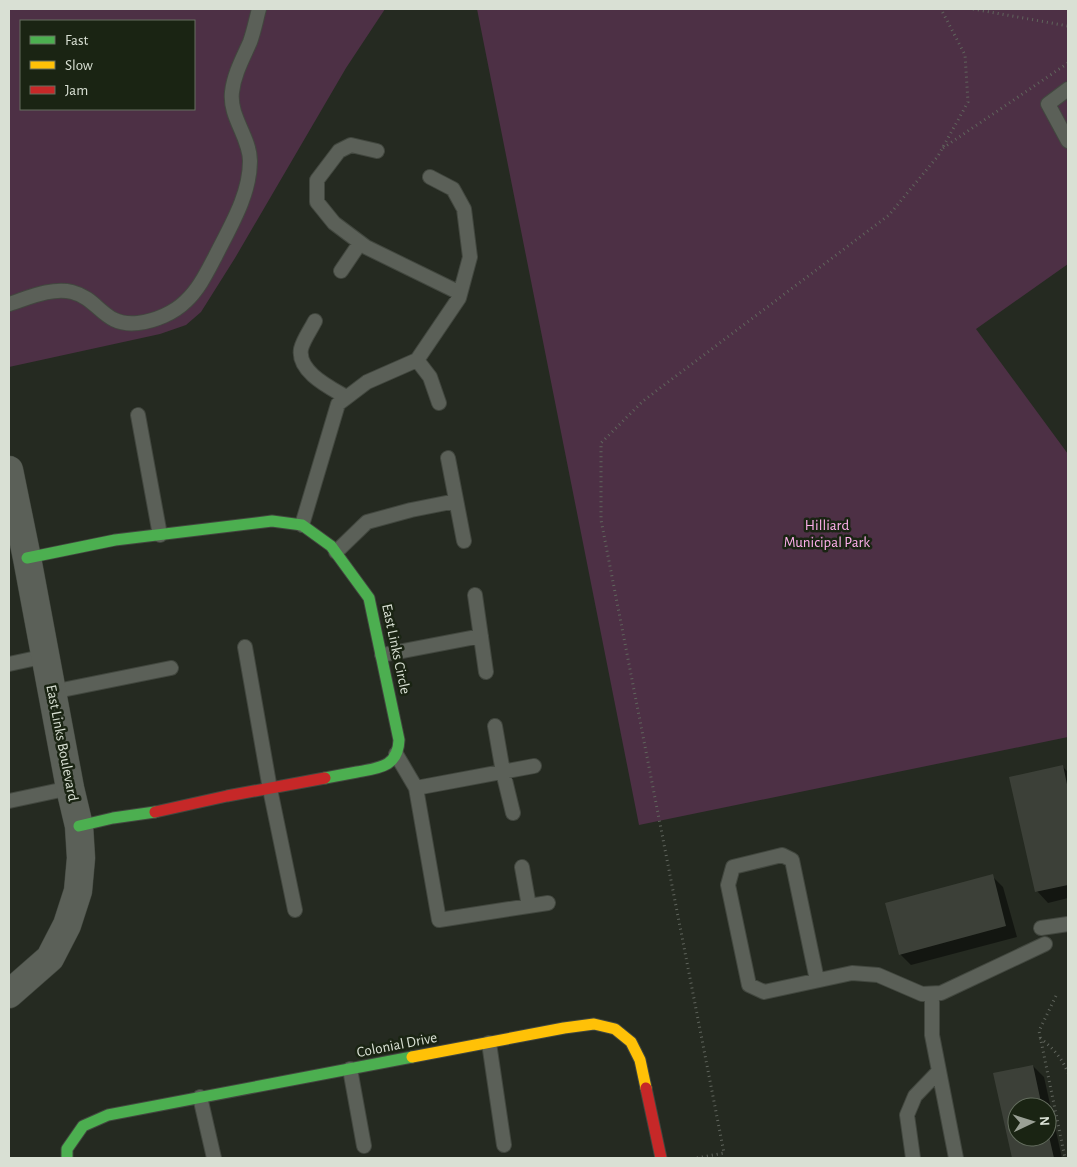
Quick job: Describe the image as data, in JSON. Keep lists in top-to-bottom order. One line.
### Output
{"streets":{"street":["East Links Circle","East Links Boulevard","Colonial Drive"]},"crossings":[["East Links Circle","East Links Boulevard"]],"parks":["Hilliard Municipal Park"],"legend":["Fast","Slow","Jam"],"north":"right"}
